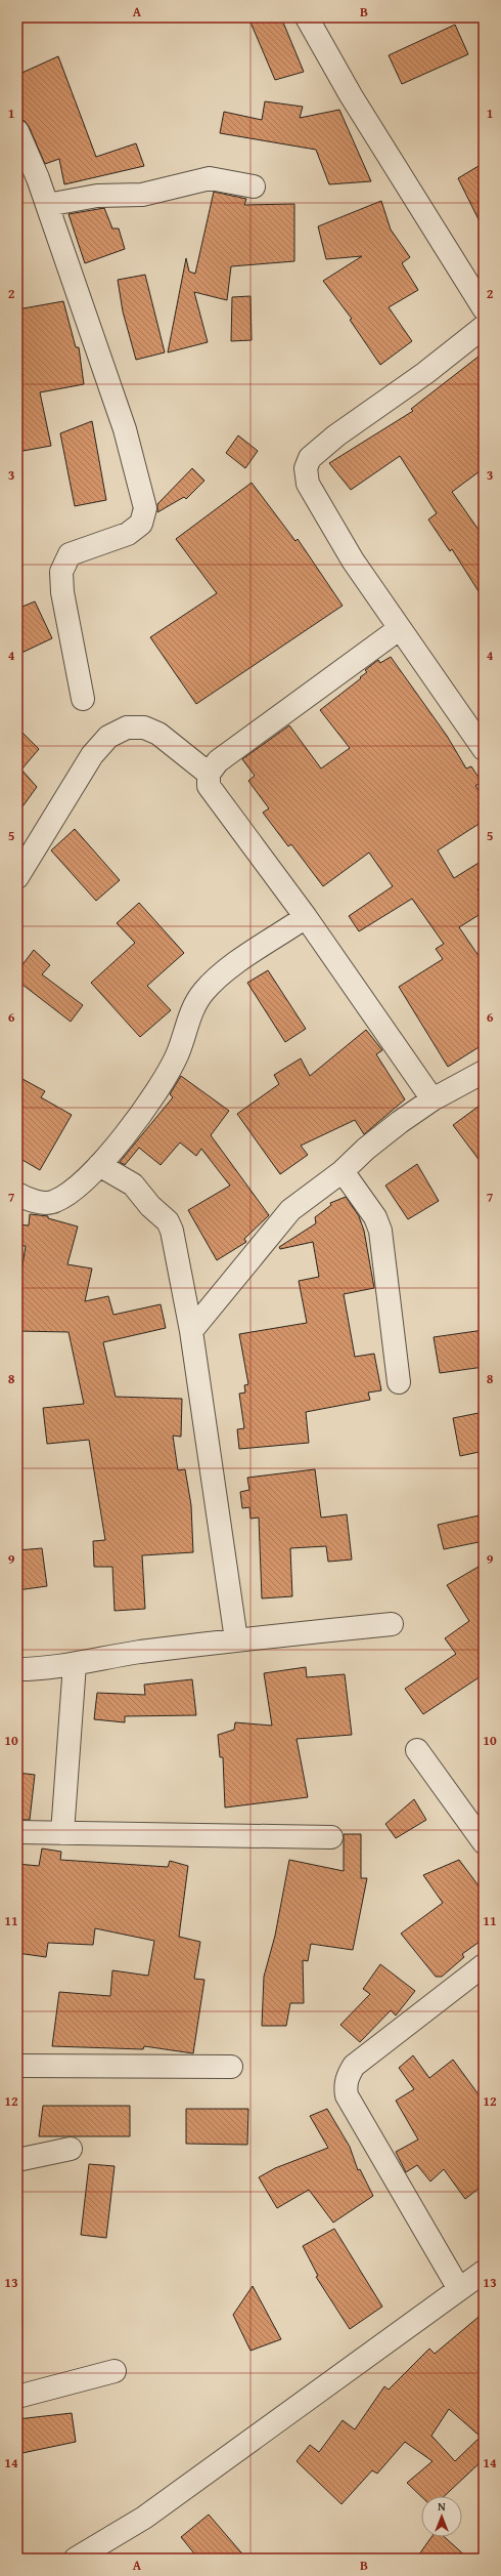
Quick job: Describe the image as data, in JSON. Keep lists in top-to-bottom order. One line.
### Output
{"north":"top","grid":{"columns":["A","B"],"rows":["1","2","3","4","5","6","7","8","9","10","11","12","13","14"]}}
